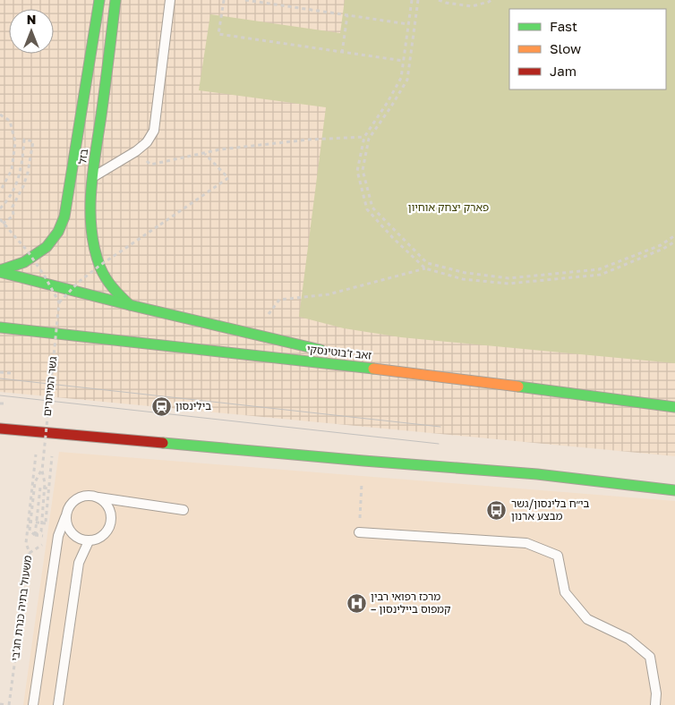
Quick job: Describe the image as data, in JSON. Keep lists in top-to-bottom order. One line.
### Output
{"streets":{"main road":["בזל","זאב ז'בוטינסקי"],"path":["גשר המיתרים","משעול בתיה כנרת חג'בי"]},"crossings":[["גשר המיתרים","משעול בתיה כנרת חג'בי"]],"parks":["פארק יצחק אוחיון"],"places":{"station":["בילינסון"],"bus stop":["בי״ח בלינסון/גשר מבצע ארנון"],"hospital":["מרכז רפואי רבין – קמפוס ביילינסון"]},"legend":["Fast","Slow","Jam"],"north":"top"}
